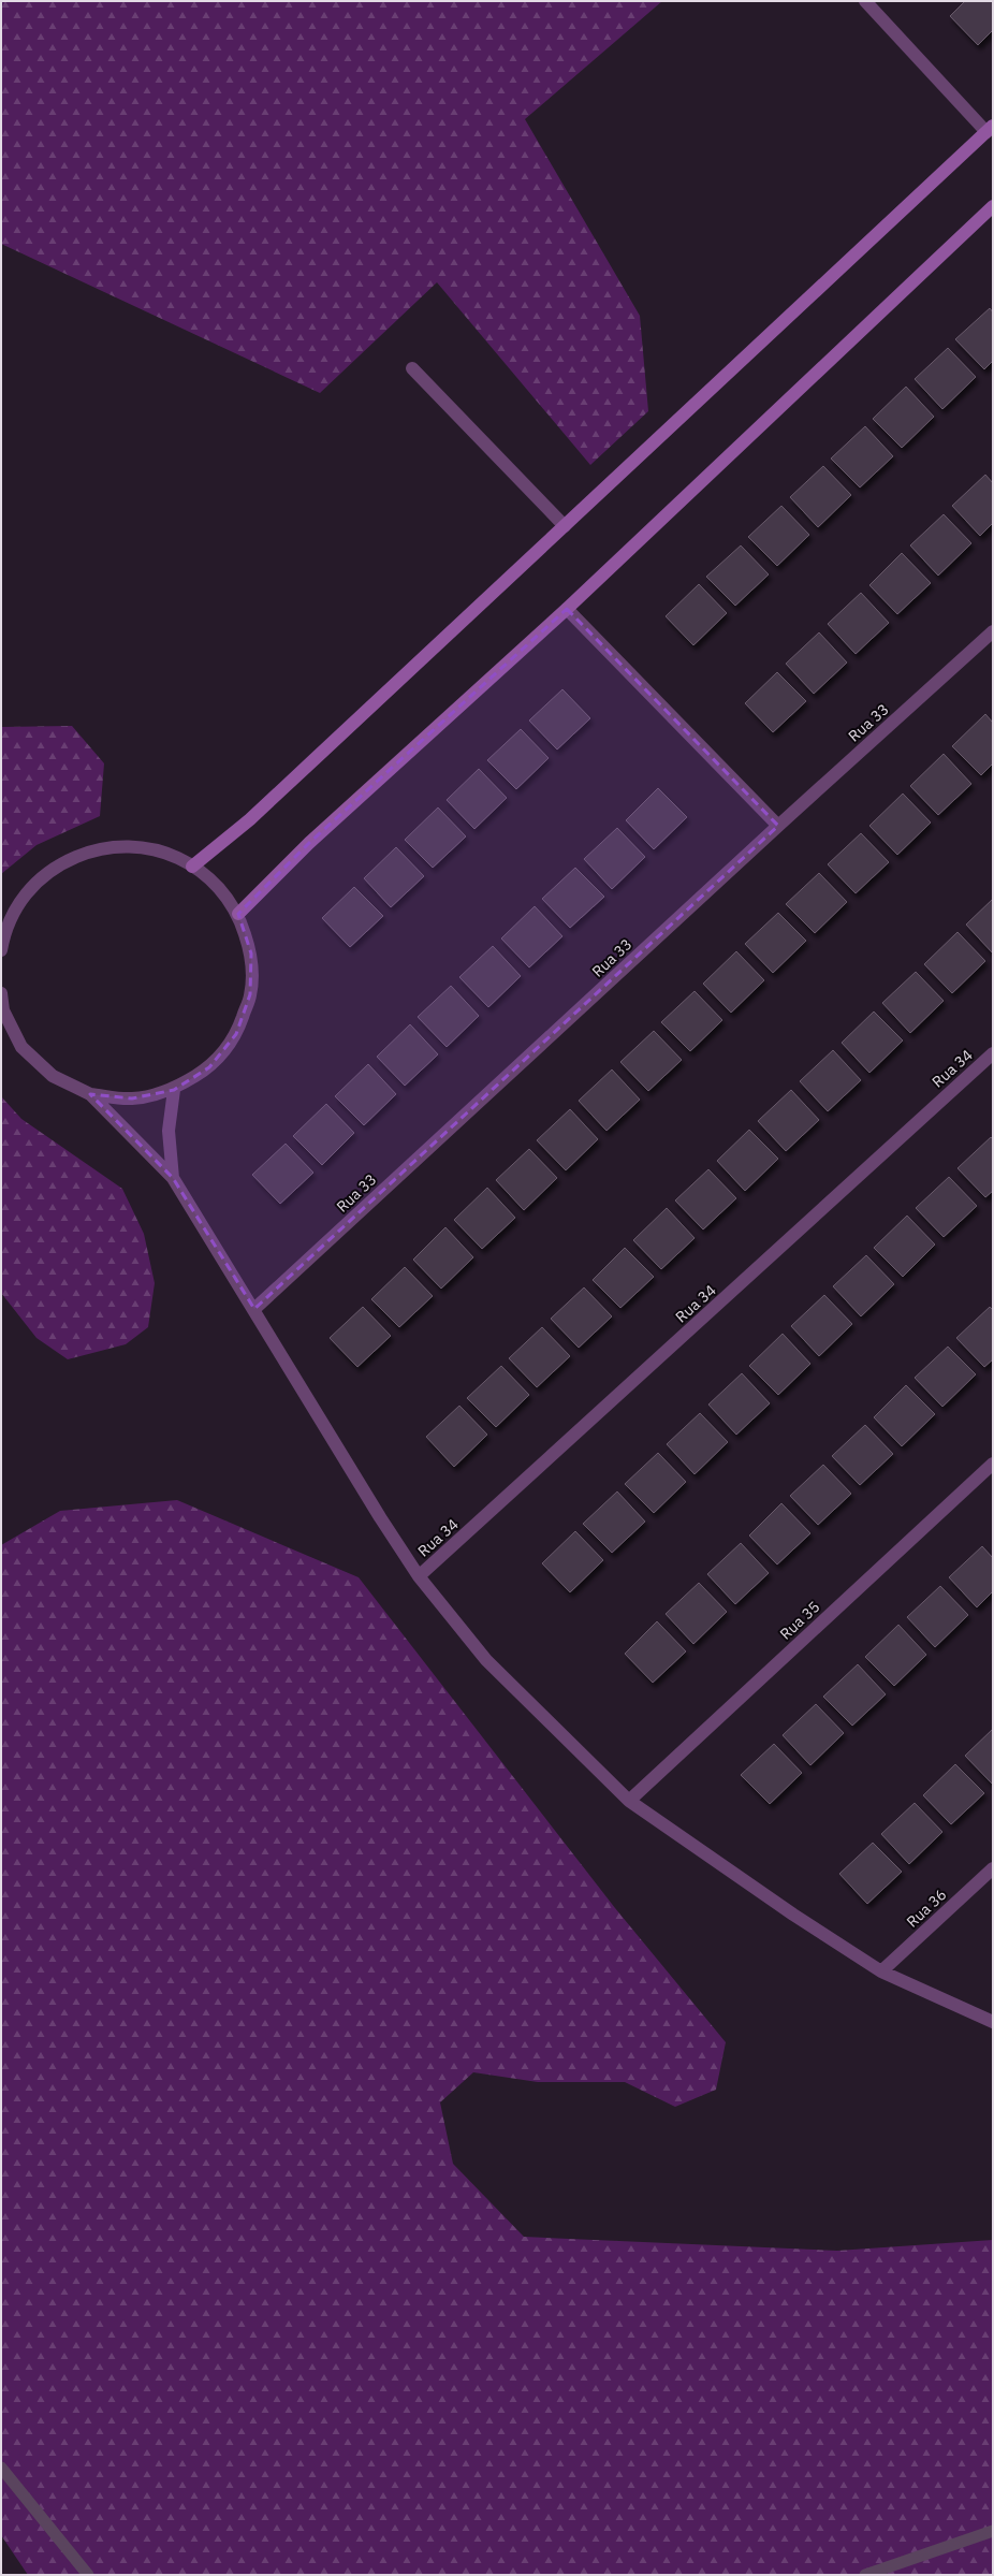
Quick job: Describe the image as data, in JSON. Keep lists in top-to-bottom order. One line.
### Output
{"streets":{"street":["Rua 33","Rua 34","Rua 35","Rua 36"]}}
